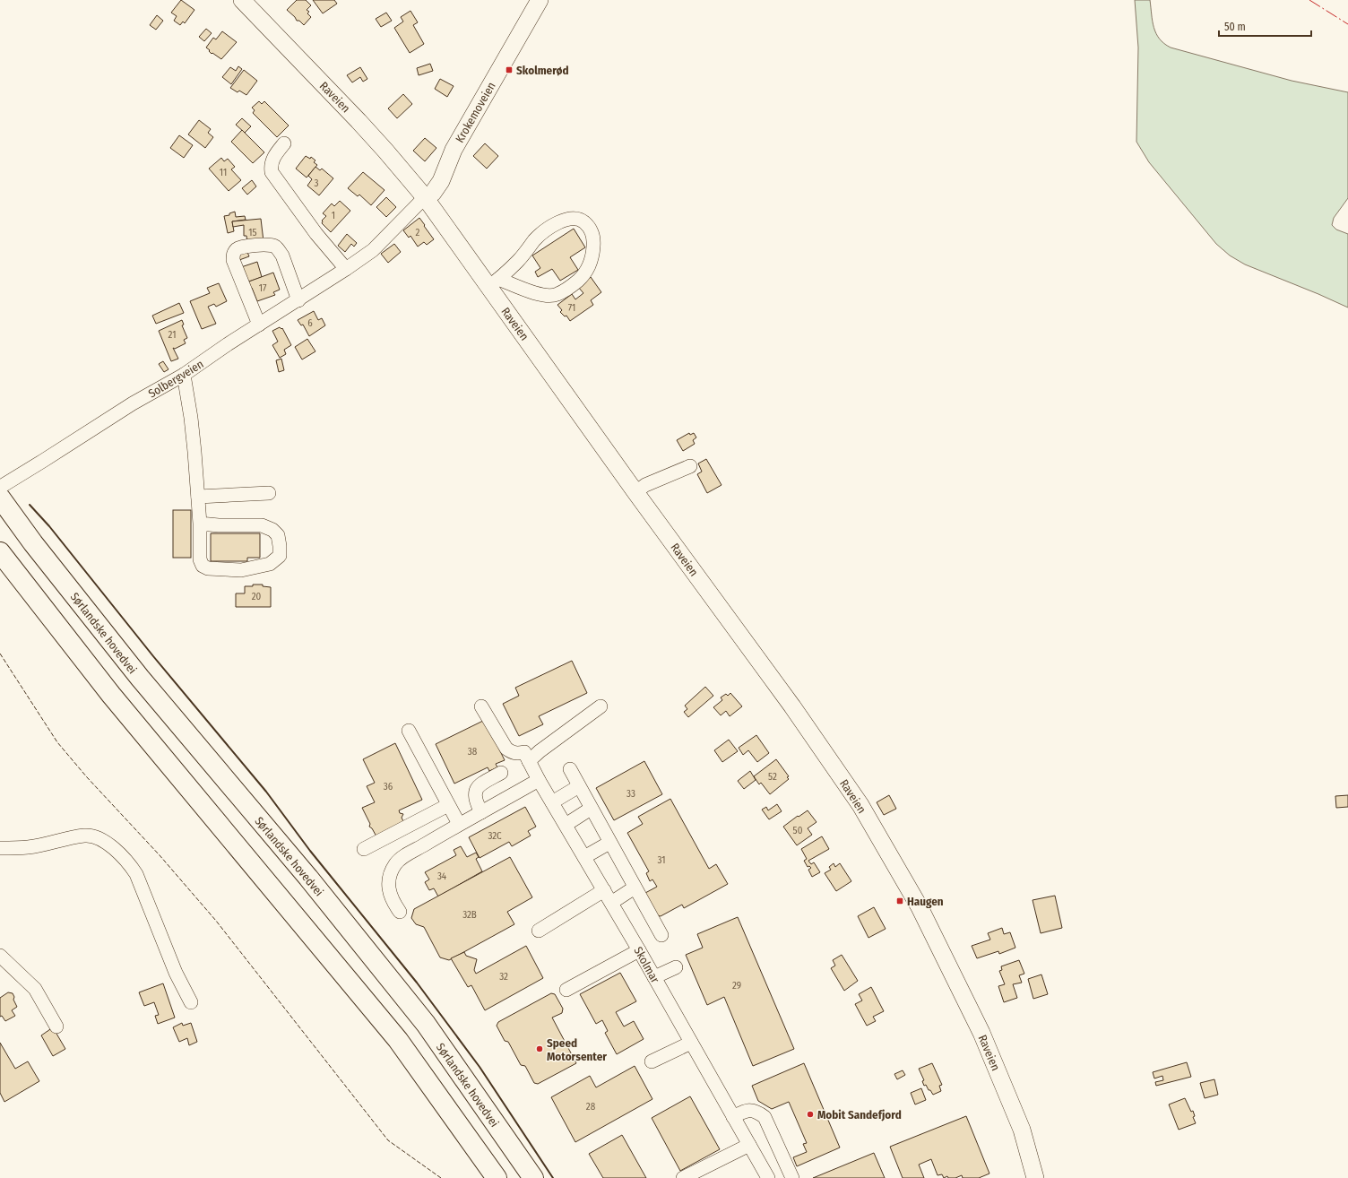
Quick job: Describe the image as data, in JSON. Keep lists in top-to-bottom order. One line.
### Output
{"streets":{"highway":["Sørlandske hovedvei"],"main road":["Raveien","Krokemoveien"],"street":["Solbergveien","Skolmar"]},"crossings":[["Raveien","Krokemoveien"],["Raveien","Solbergveien"],["Krokemoveien","Solbergveien"],["Solbergveien","Sørlandske hovedvei"]],"places":{"transit":["Skolmerød","Haugen"],"other":["Speed Motorsenter","Mobit Sandefjord"]},"house_numbers":["11","3","1","15","2","17","71","6","21","20","38","52","36","33","50","32C","31","34","32B","32","29","28"],"scale_bar":"50 m"}
